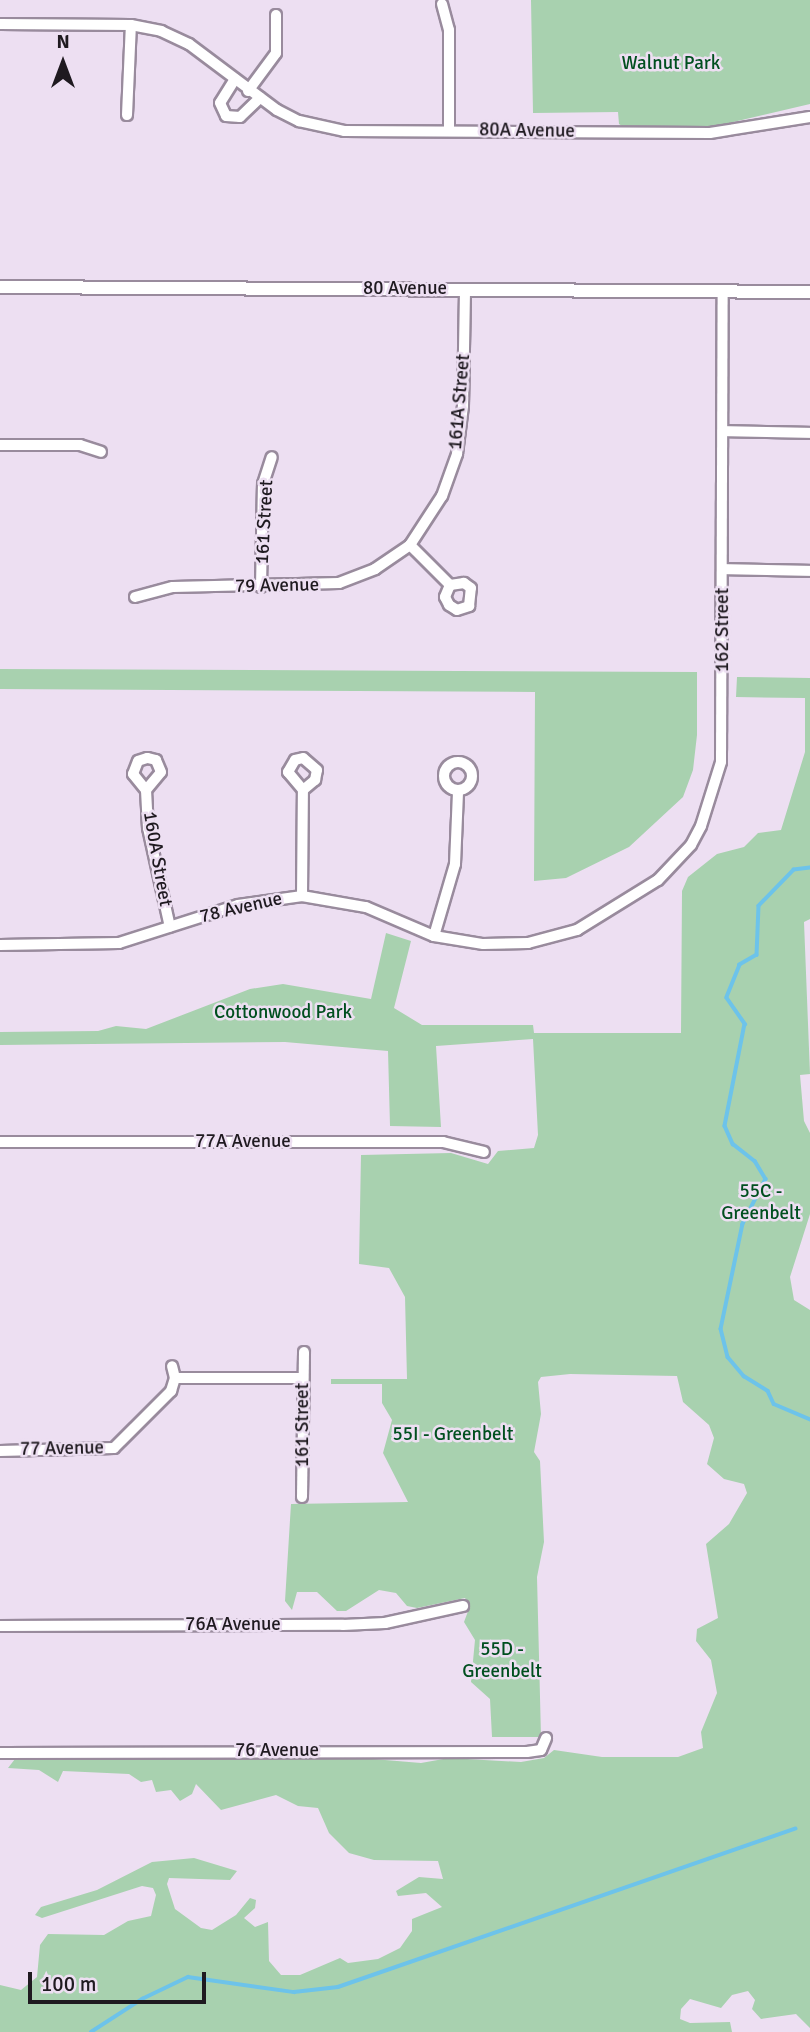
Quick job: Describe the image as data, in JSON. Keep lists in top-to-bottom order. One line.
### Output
{"streets":{"street":["80A Avenue","80 Avenue","161A Street","161 Street","79 Avenue","162 Street","160A Street","78 Avenue","77A Avenue","77 Avenue","76A Avenue","76 Avenue"]},"crossings":[["80 Avenue","161A Street"],["80 Avenue","162 Street"],["161A Street","79 Avenue"],["161 Street","79 Avenue"],["162 Street","78 Avenue"],["160A Street","78 Avenue"]],"parks":["Walnut Park","Cottonwood Park","55C - Greenbelt","55I - Greenbelt","55D - Greenbelt"],"scale_bar":"100 m","north":"top"}
